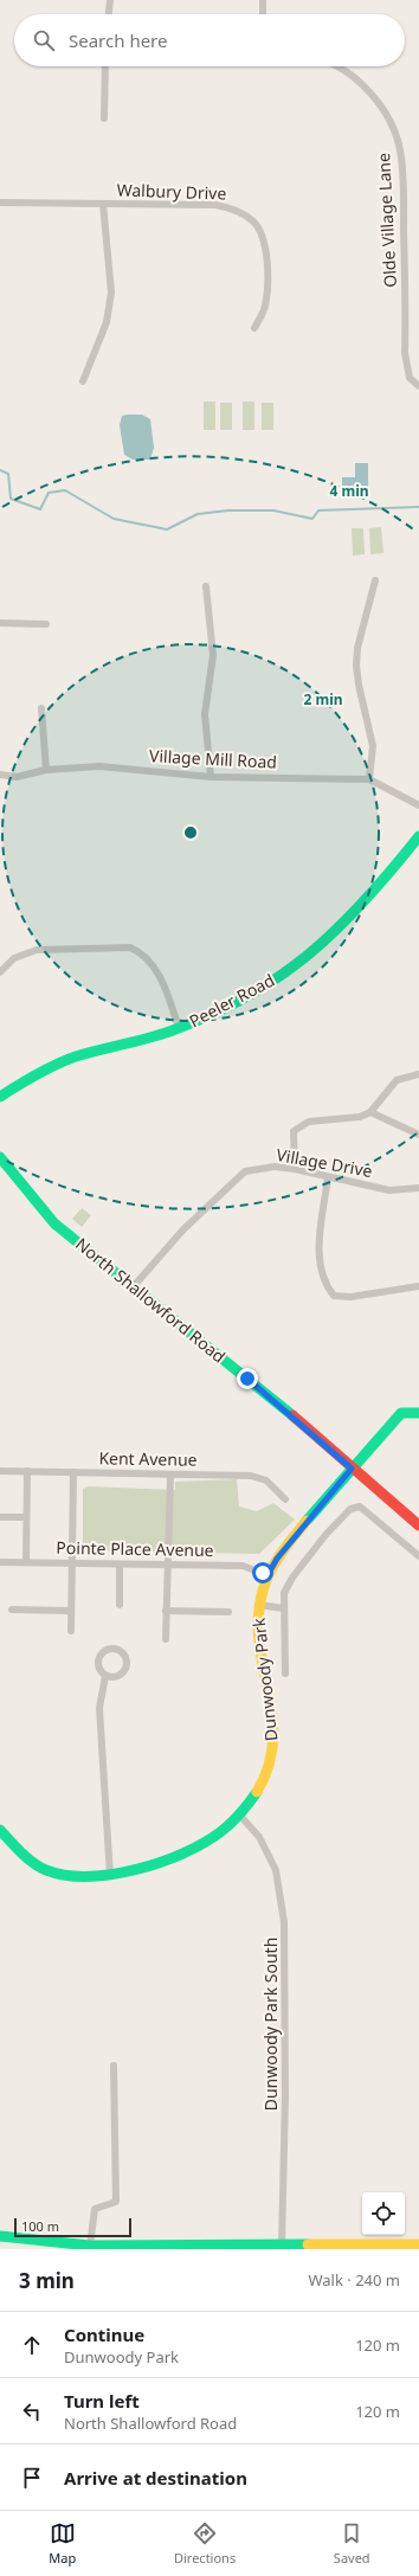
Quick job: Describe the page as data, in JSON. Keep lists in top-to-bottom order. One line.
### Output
{"streets":{"street":["Walbury Drive","Olde Village Lane","Village Mill Road","Peeler Road","Village Drive","North Shallowford Road","Kent Avenue","Pointe Place Avenue","Dunwoody Park","Dunwoody Park South"]},"crossings":[["Village Drive","North Shallowford Road"],["North Shallowford Road","Dunwoody Park"],["Pointe Place Avenue","Dunwoody Park"],["Dunwoody Park","Dunwoody Park South"]],"scale_bar":"100 m","page":{"search":"Search here","scale":"100 m","heading":["3 min","Walk · 240 m"],"list":[["Continue","Dunwoody Park","120 m"],["Turn left","North Shallowford Road","120 m"],"Arrive at destination"],"nav":["Map","Directions","Saved"]},"rings":["4 min","2 min"]}
